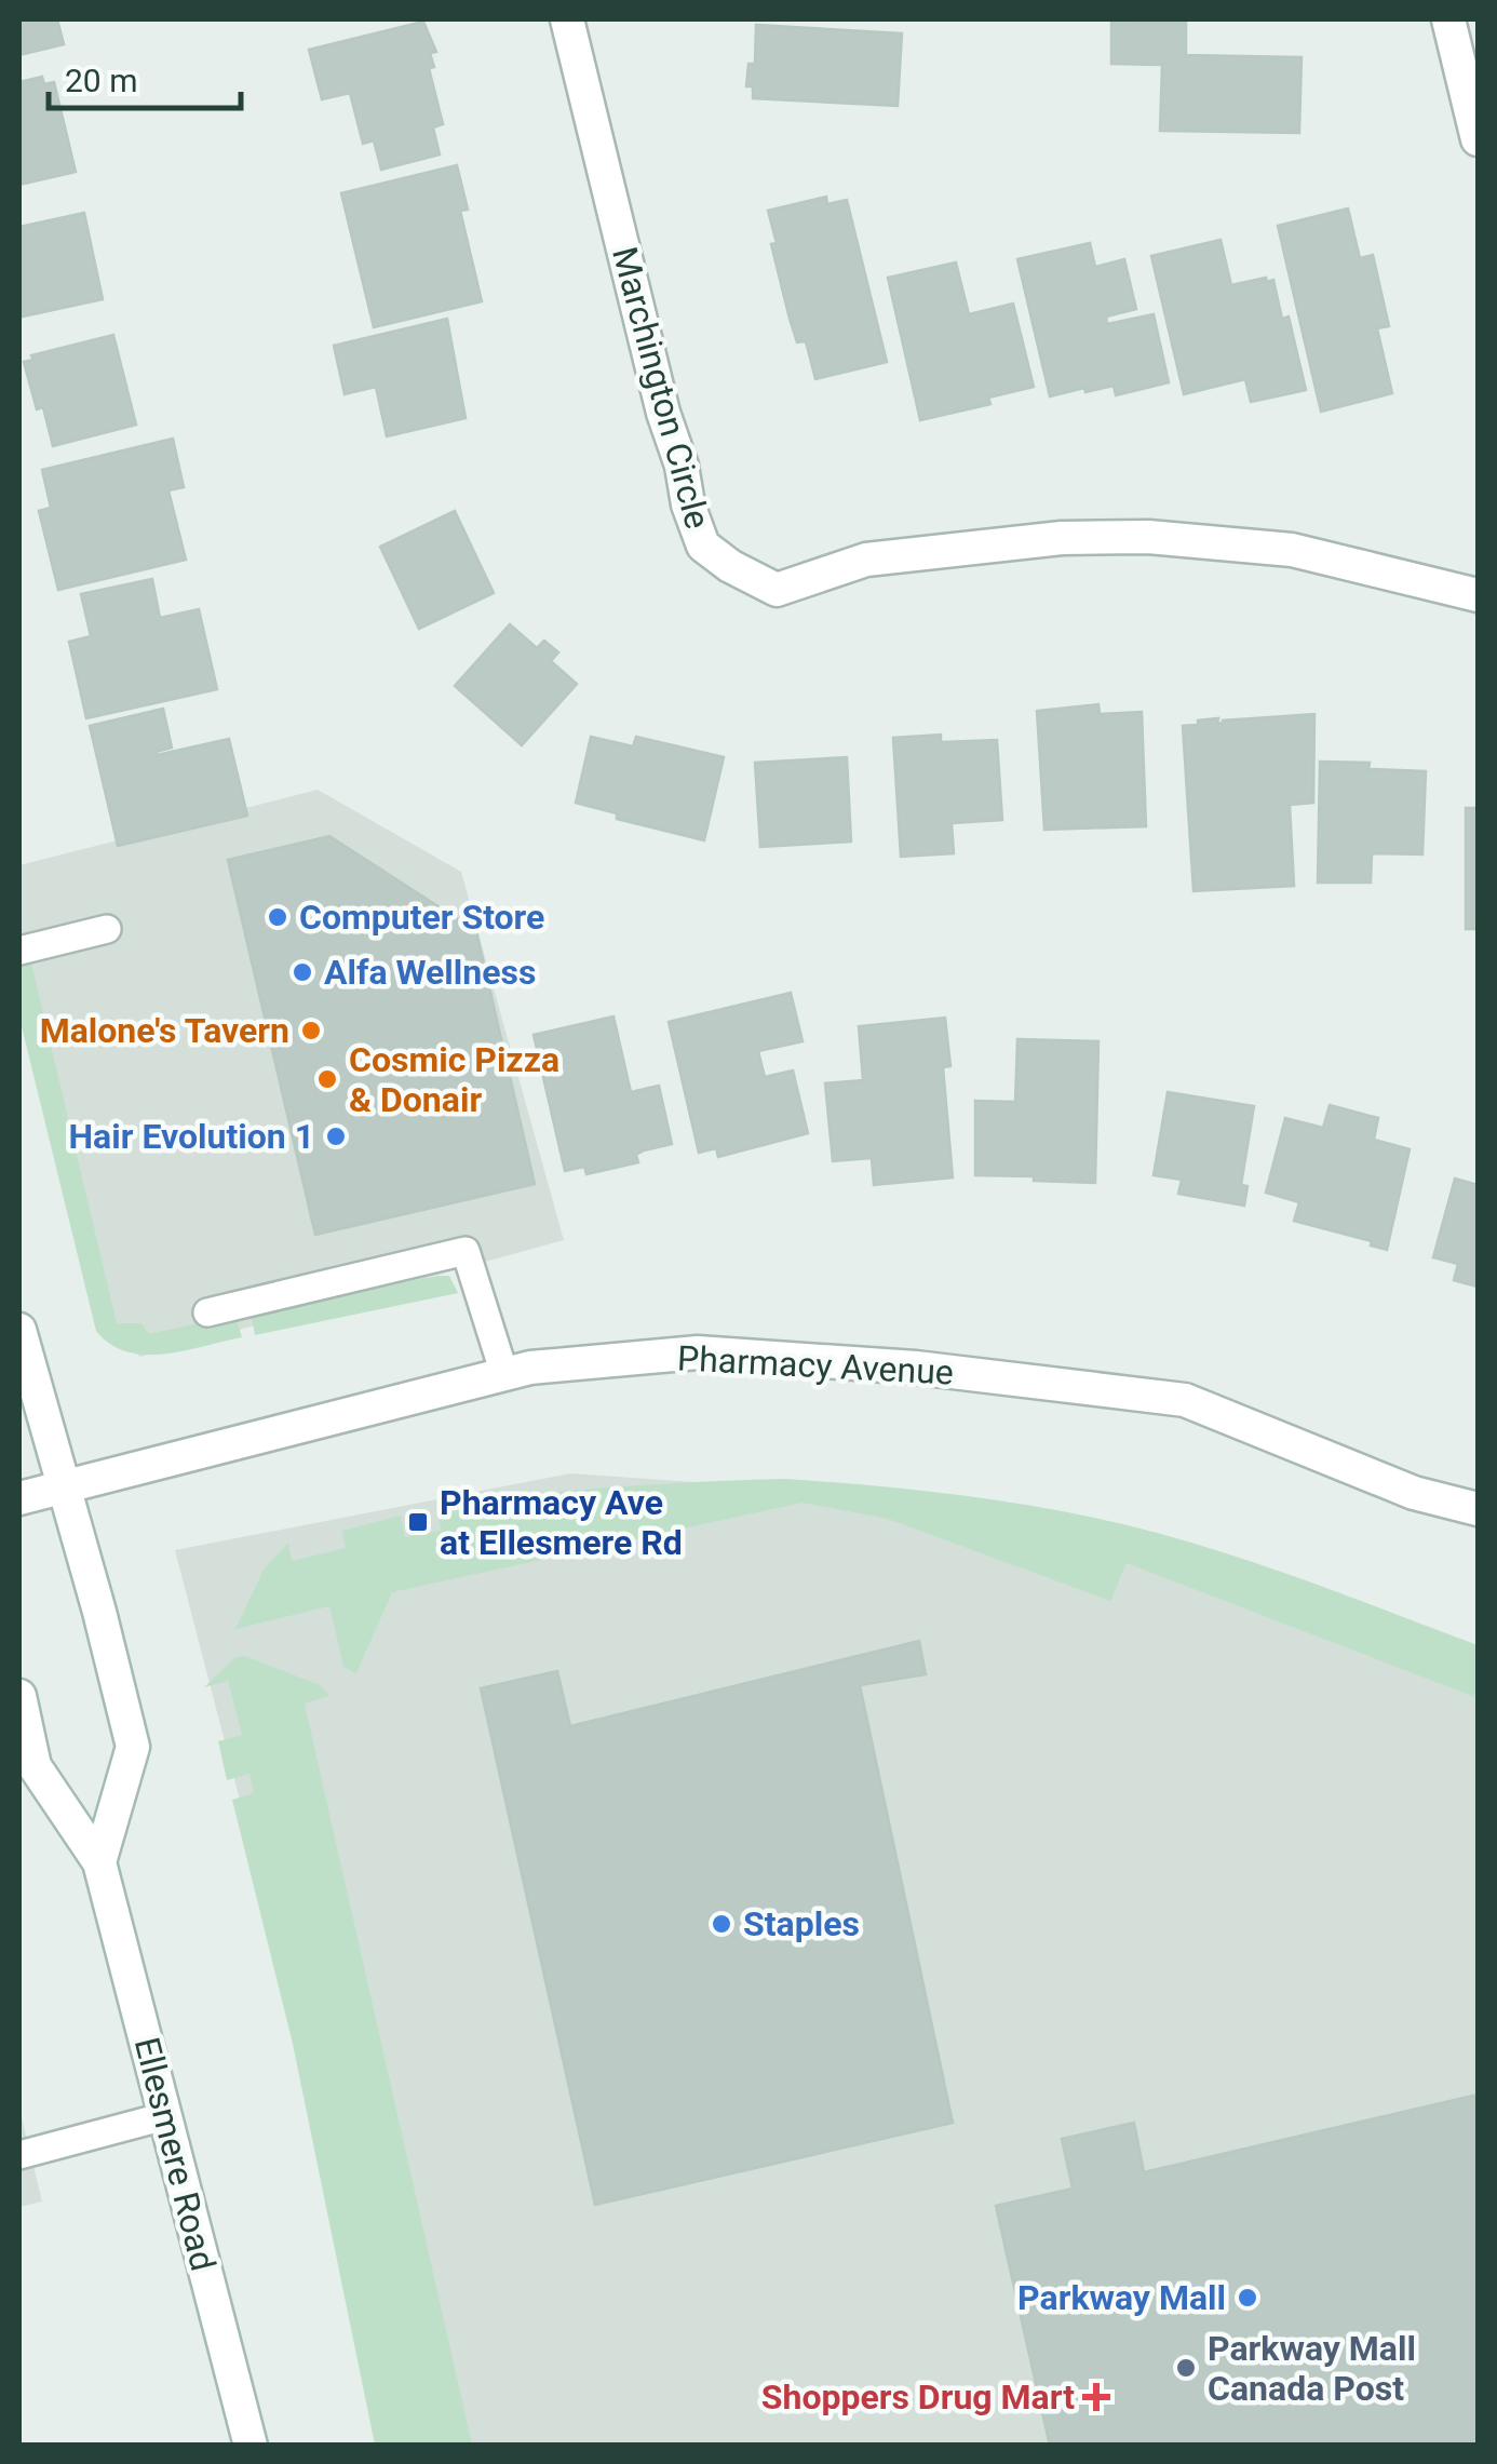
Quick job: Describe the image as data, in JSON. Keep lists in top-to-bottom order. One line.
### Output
{"streets":{"street":["Marchington Circle","Pharmacy Avenue","Ellesmere Road"]},"places":{"other":["Computer Store","Alfa Wellness","Malone's Tavern","Cosmic Pizza & Donair","Hair Evolution 1","Staples","Parkway Mall","Parkway Mall Canada Post"],"transit":["Pharmacy Ave at Ellesmere Rd"],"health":["Shoppers Drug Mart"]},"scale_bar":"20 m"}
